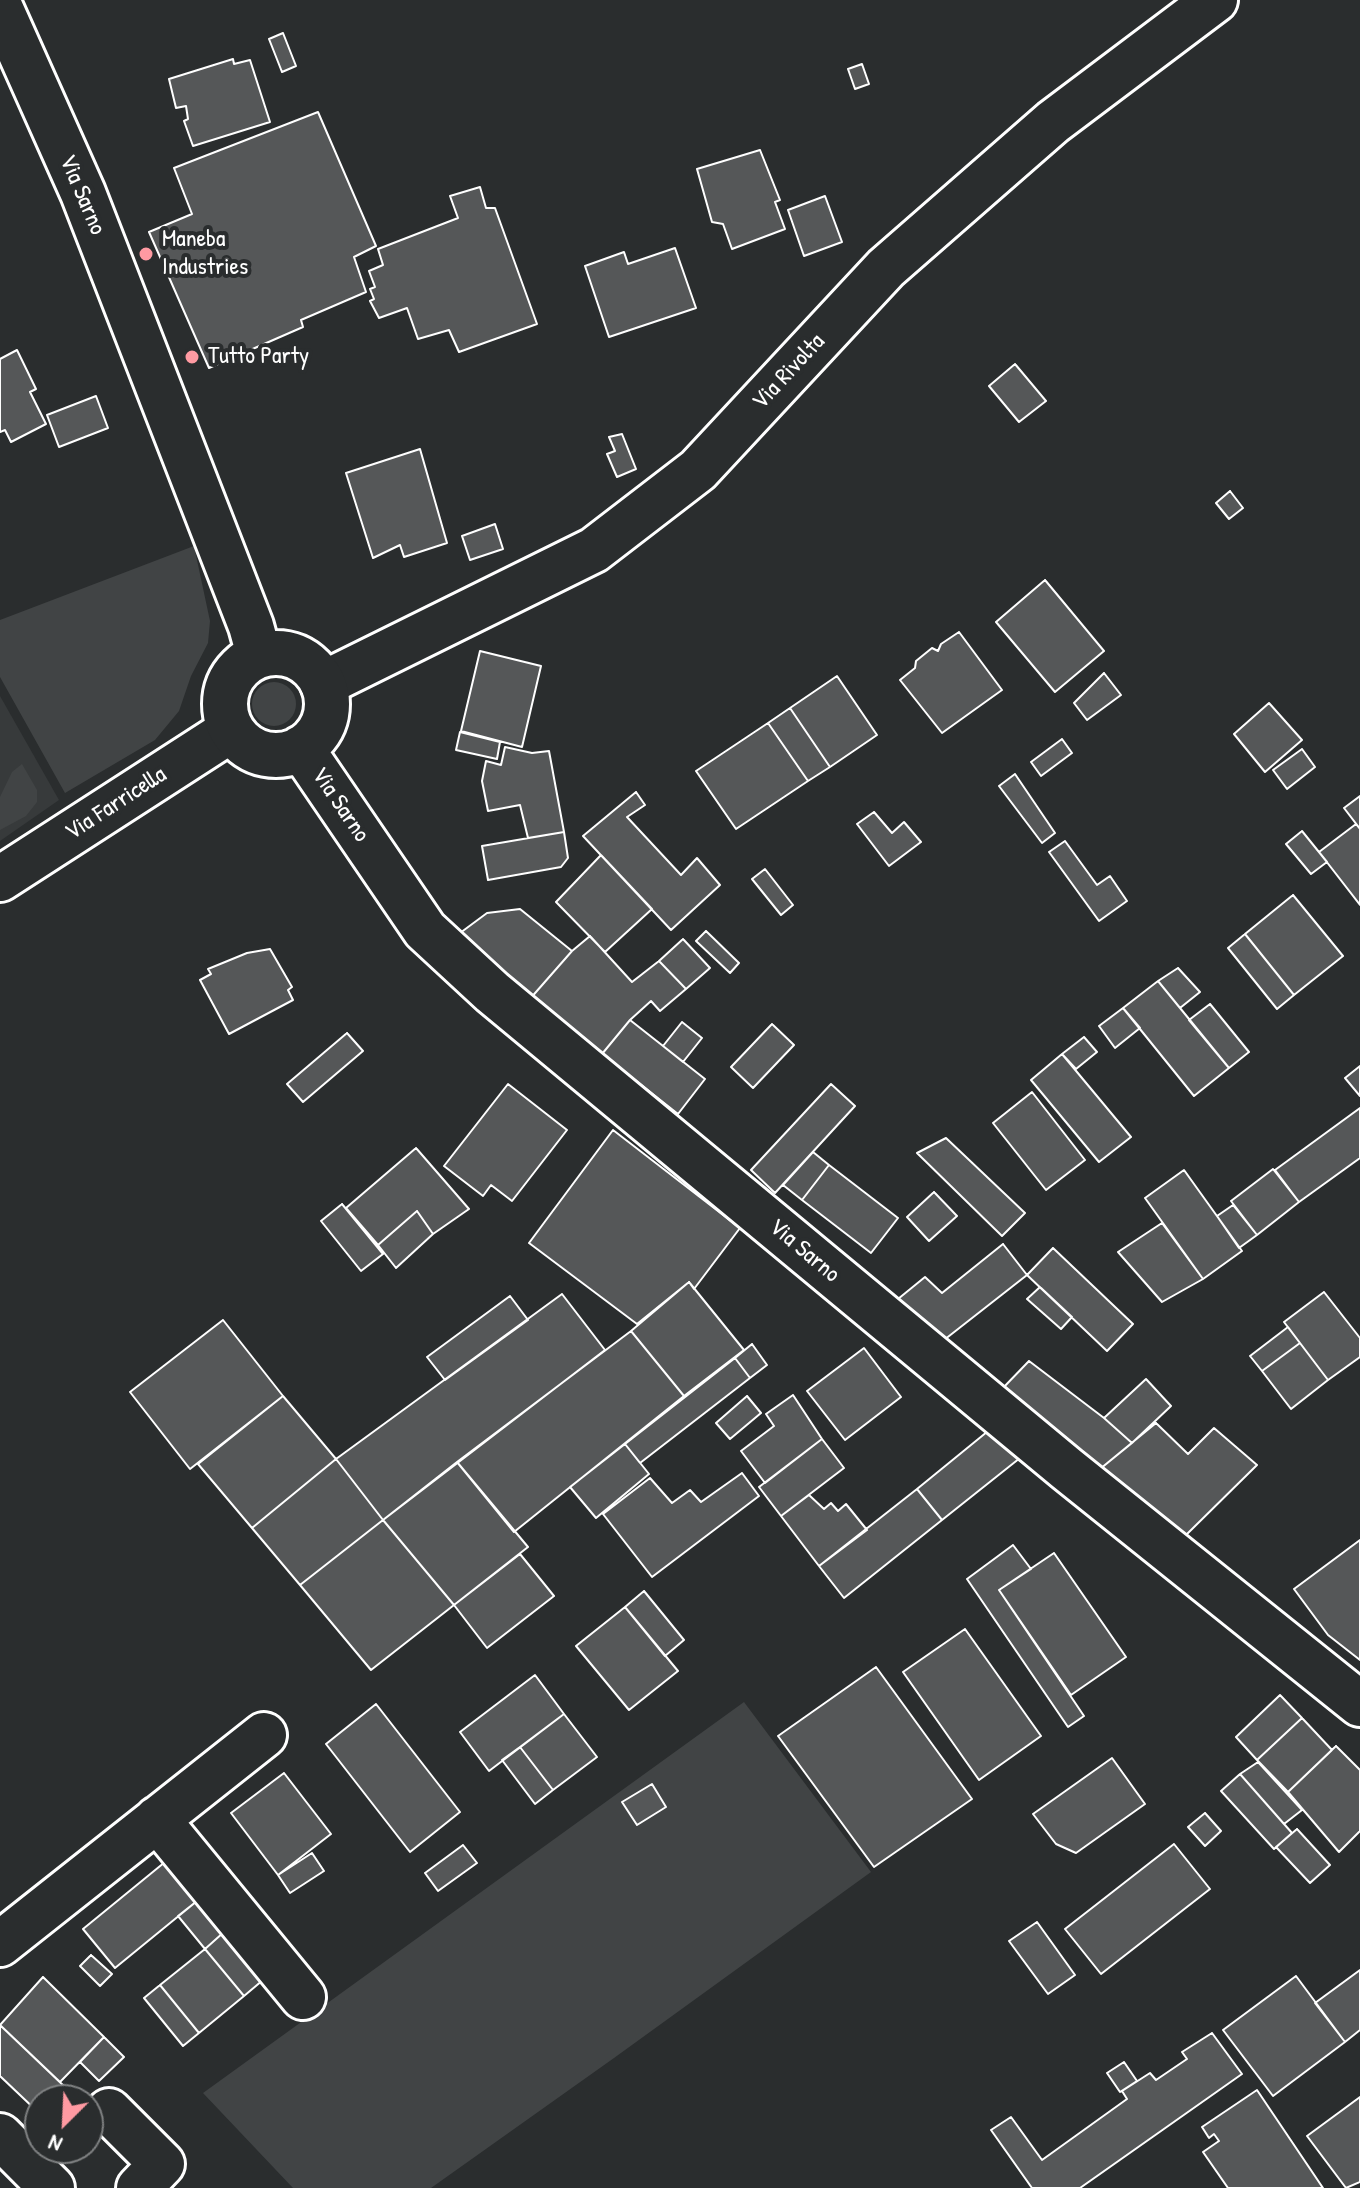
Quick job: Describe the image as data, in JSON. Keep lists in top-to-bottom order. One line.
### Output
{"streets":{"main road":["Via Sarno","Via Rivolta","Via Farricella"]},"crossings":[["Via Sarno","Via Rivolta"],["Via Sarno","Via Farricella"],["Via Rivolta","Via Farricella"]],"places":["Maneba Industries","Tutto Party"],"north":"bottom left"}
